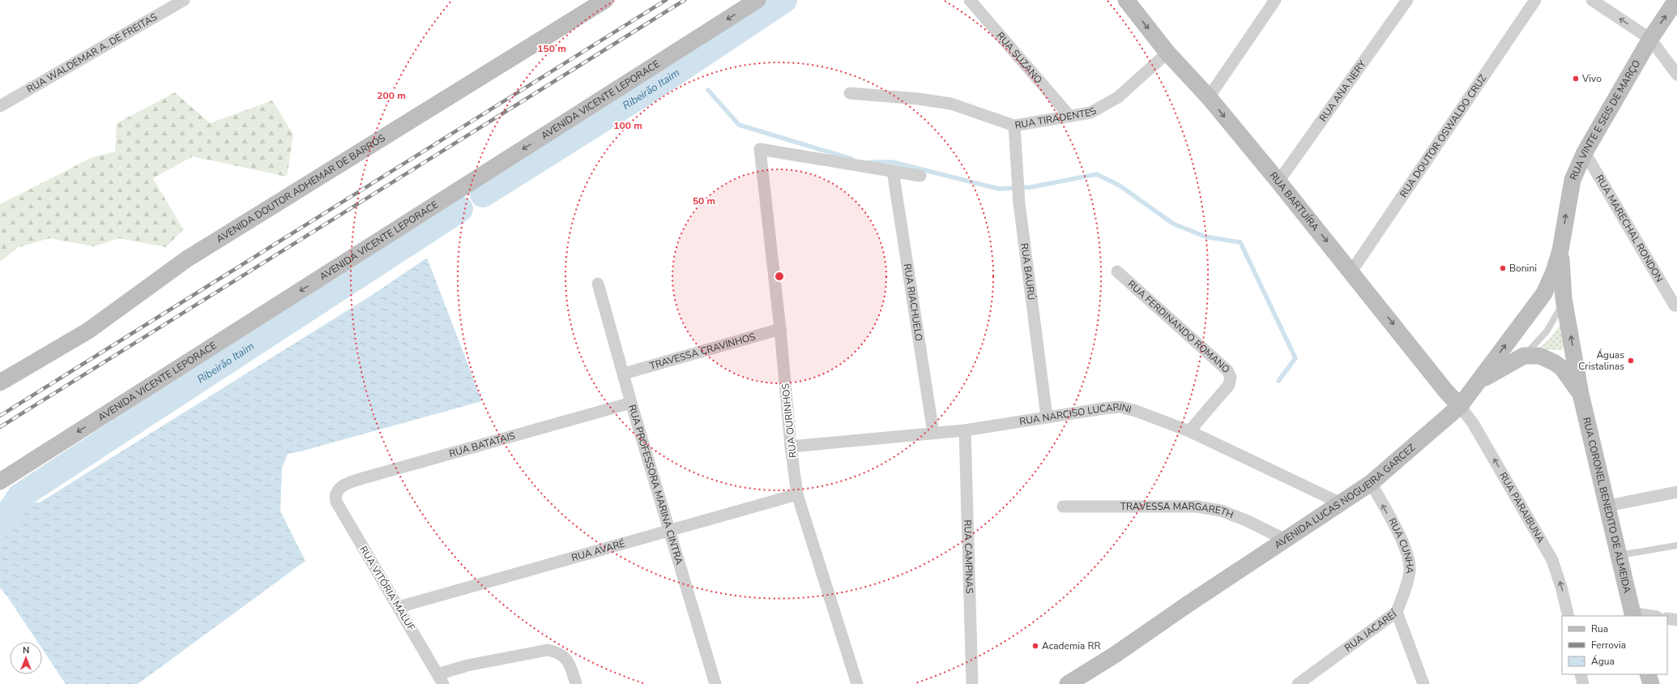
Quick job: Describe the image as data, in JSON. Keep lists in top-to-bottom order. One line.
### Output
{"streets":{"main road":["AVENIDA VICENTE LEPORACE","RUA VINTE E SEIS DE MARÇO","AVENIDA DOUTOR ADHEMAR DE BARROS","RUA BARTUÍRA","AVENIDA LUCAS NOGUEIRA GARCEZ","RUA CORONEL BENEDITO DE ALMEIDA"],"street":["RUA WALDEMAR A. DE FREITAS","RUA SUZANO","RUA ANA NERY","RUA TIRADENTES","RUA DOUTOR OSWALDO CRUZ","RUA MARECHAL RONDON","RUA BAURÚ","RUA RIACHUELO","RUA FERDINANDO ROMANO","TRAVESSA CRAVINHOS","RUA NARCISO LUCARINI","RUA OURINHOS","RUA BATATAIS","RUA PROFESSORA MARINA CINTRA","RUA PARAIBUNA","TRAVESSA MARGARETH","RUA CUNHA","RUA AVARÉ","RUA CAMPINAS","RUA VITÓRIA MALUF","RUA JACAREÍ"]},"crossings":[["RUA SUZANO","RUA TIRADENTES"],["RUA ANA NERY","RUA BARTUÍRA"],["RUA TIRADENTES","RUA BARTUÍRA"],["RUA TIRADENTES","RUA BAURÚ"],["RUA VINTE E SEIS DE MARÇO","RUA MARECHAL RONDON"],["RUA VINTE E SEIS DE MARÇO","AVENIDA LUCAS NOGUEIRA GARCEZ"],["RUA VINTE E SEIS DE MARÇO","RUA CORONEL BENEDITO DE ALMEIDA"],["RUA DOUTOR OSWALDO CRUZ","RUA BARTUÍRA"],["RUA BARTUÍRA","AVENIDA LUCAS NOGUEIRA GARCEZ"],["RUA BARTUÍRA","RUA PARAIBUNA"],["RUA BAURÚ","RUA NARCISO LUCARINI"],["RUA RIACHUELO","RUA NARCISO LUCARINI"],["RUA RIACHUELO","RUA OURINHOS"],["RUA FERDINANDO ROMANO","RUA NARCISO LUCARINI"],["TRAVESSA CRAVINHOS","RUA OURINHOS"],["TRAVESSA CRAVINHOS","RUA PROFESSORA MARINA CINTRA"],["RUA NARCISO LUCARINI","RUA OURINHOS"],["RUA NARCISO LUCARINI","AVENIDA LUCAS NOGUEIRA GARCEZ"],["RUA NARCISO LUCARINI","RUA CAMPINAS"],["RUA OURINHOS","RUA AVARÉ"],["RUA BATATAIS","RUA PROFESSORA MARINA CINTRA"],["RUA BATATAIS","RUA VITÓRIA MALUF"],["RUA PROFESSORA MARINA CINTRA","RUA AVARÉ"],["AVENIDA LUCAS NOGUEIRA GARCEZ","RUA CORONEL BENEDITO DE ALMEIDA"],["AVENIDA LUCAS NOGUEIRA GARCEZ","RUA PARAIBUNA"],["AVENIDA LUCAS NOGUEIRA GARCEZ","TRAVESSA MARGARETH"],["AVENIDA LUCAS NOGUEIRA GARCEZ","RUA CUNHA"],["RUA CUNHA","RUA JACAREÍ"],["RUA AVARÉ","RUA VITÓRIA MALUF"]],"one_way":["AVENIDA VICENTE LEPORACE","RUA VINTE E SEIS DE MARÇO","RUA BARTUÍRA","RUA PARAIBUNA","RUA CUNHA"],"water":["Ribeirão Itaim"],"places":["Vivo","Bonini","Águas Cristalinas","Academia RR"],"legend":["Rua","Ferrovia","Água"],"north":"top","rings":["150 m","200 m","100 m","50 m"]}
